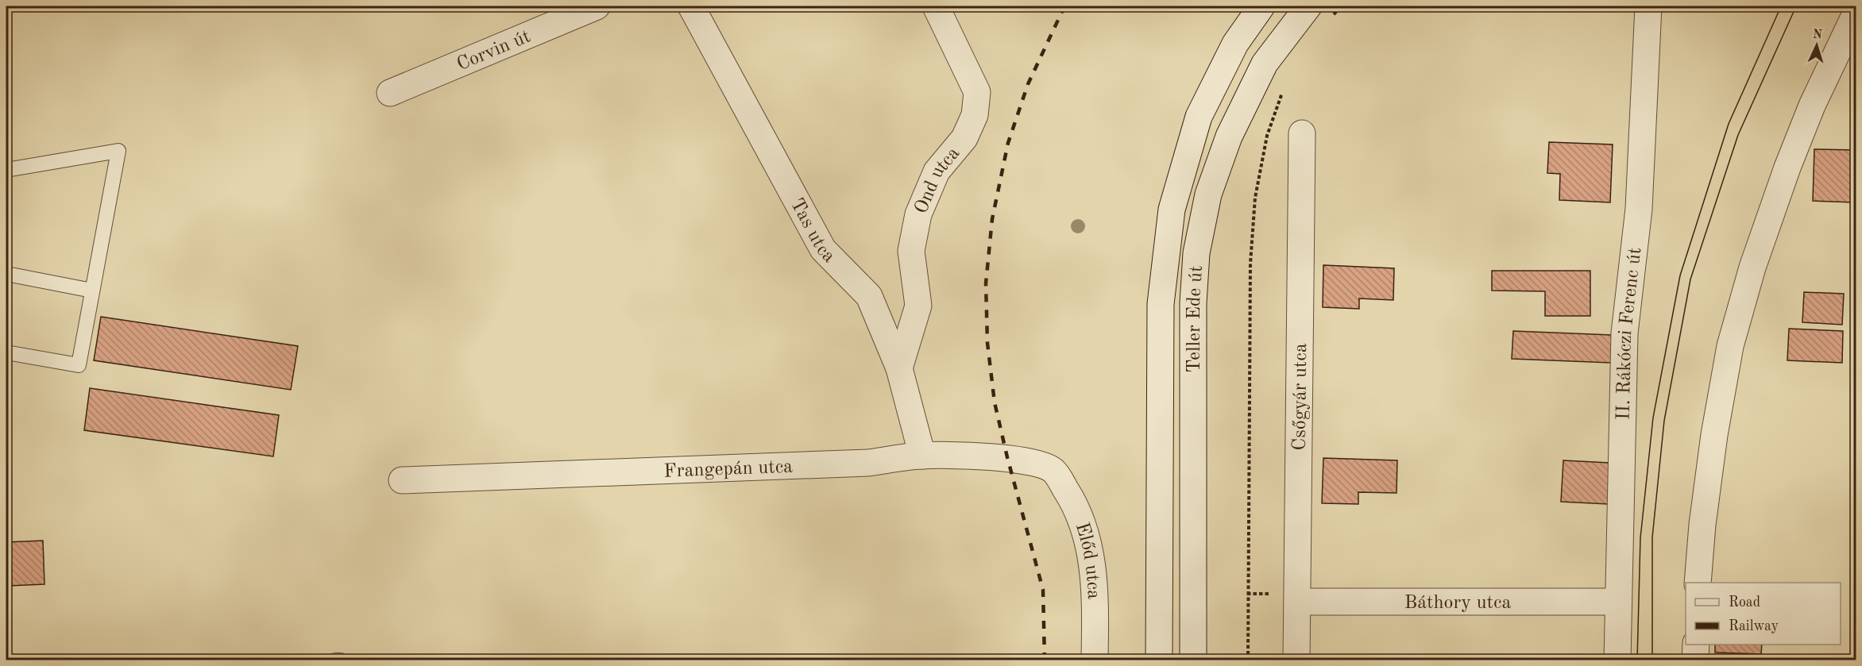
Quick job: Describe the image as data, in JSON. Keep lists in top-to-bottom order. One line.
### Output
{"streets":{"street":["Corvin út","Ond utca","Tas utca","Teller Ede út","II. Rákóczi Ferenc út","Csőgyár utca","Frangepán utca","Előd utca","Báthory utca"]},"crossings":[["Ond utca","Tas utca"],["Tas utca","Frangepán utca"],["II. Rákóczi Ferenc út","Báthory utca"],["Csőgyár utca","Báthory utca"],["Frangepán utca","Előd utca"]],"legend":["Road","Railway"],"north":"top"}
